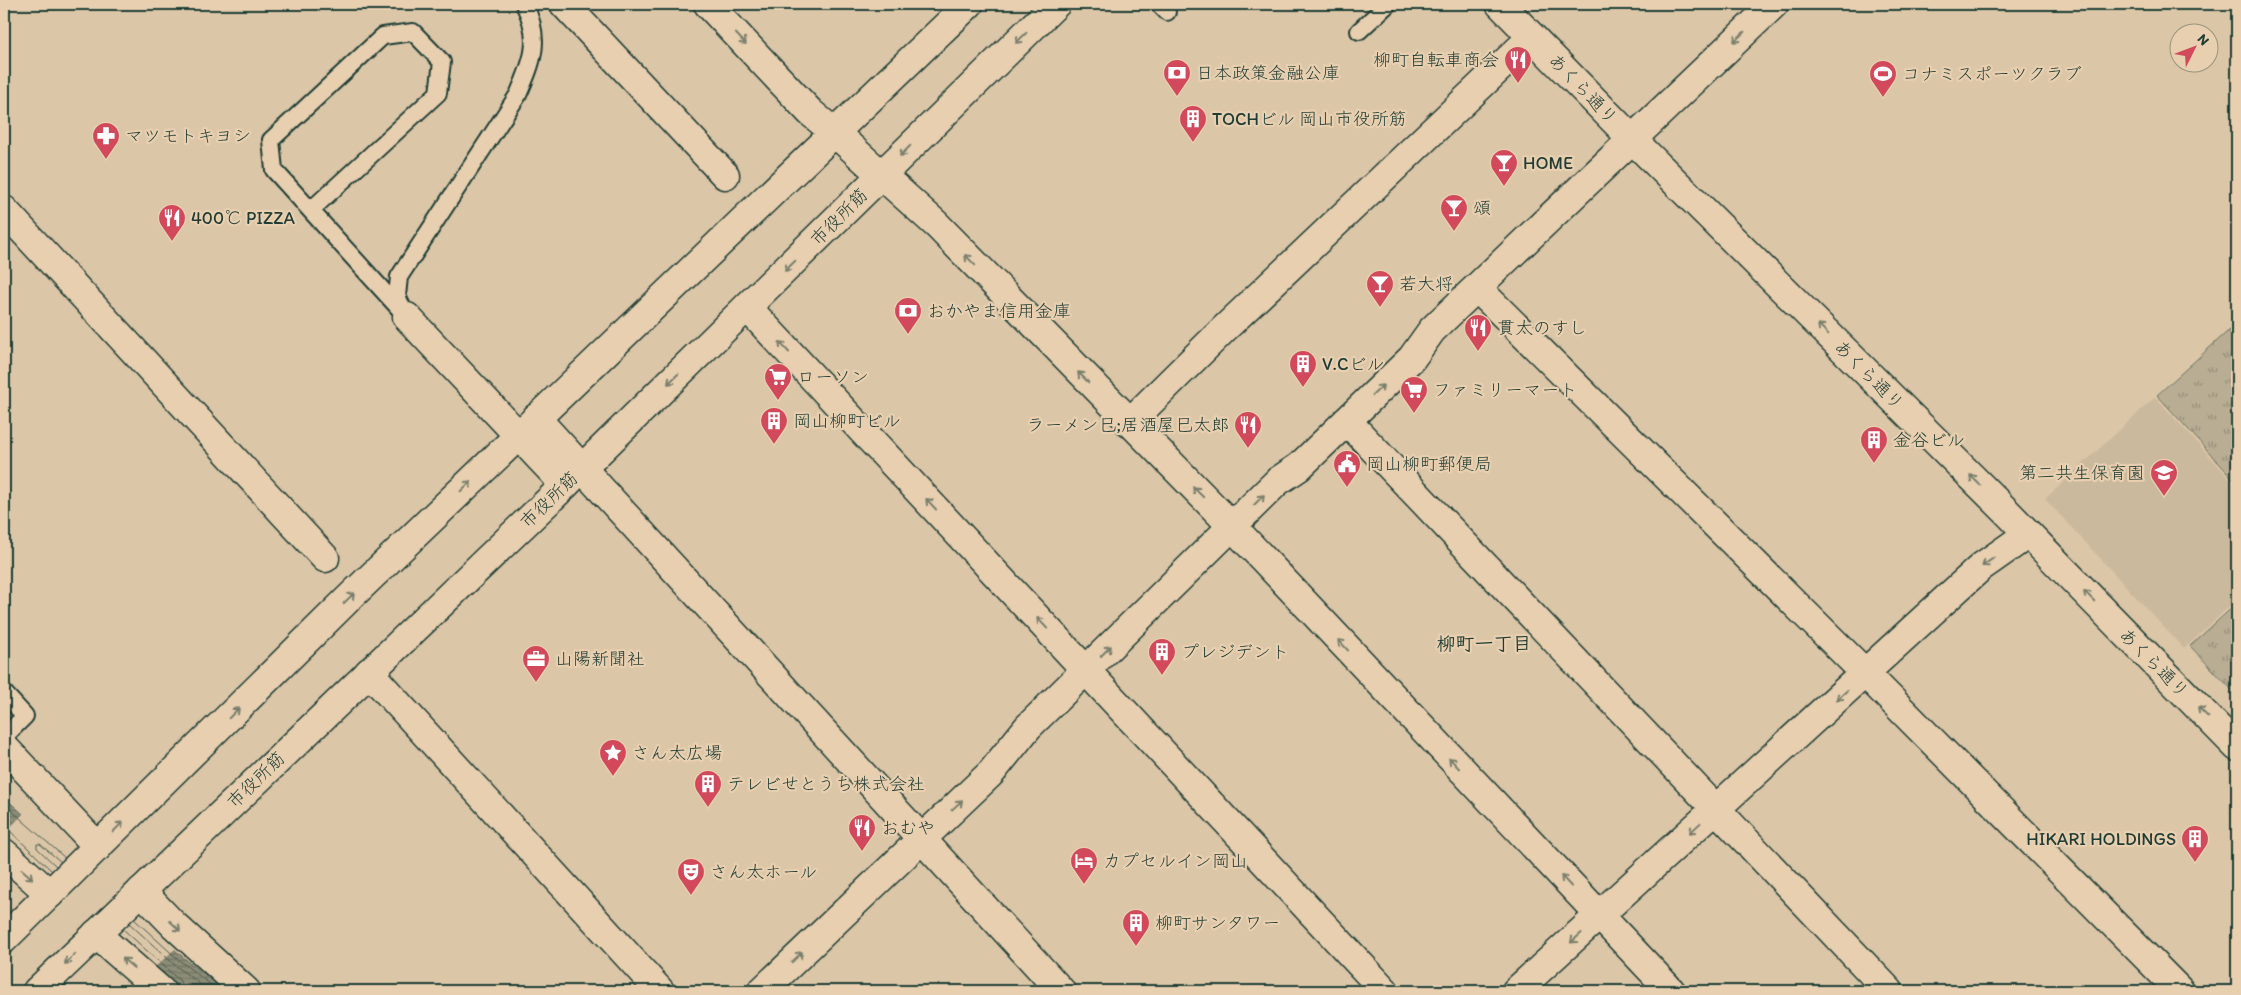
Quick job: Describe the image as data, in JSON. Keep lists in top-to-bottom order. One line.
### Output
{"streets":{"street":["あくら通り","市役所筋"]},"districts":["柳町一丁目"],"places":{"restaurant":["柳町自転車商会","400℃ PIZZA","貫太のすし","ラーメン巳;居酒屋巳太郎","おむや"],"bank":["日本政策金融公庫","おかやま信用金庫"],"sports":["コナミスポーツクラブ"],"building":["TOCHビル 岡山市役所筋","V.Cビル","岡山柳町ビル","金谷ビル","プレジデント","テレビせとうち株式会社","HIKARI HOLDINGS","柳町サンタワー"],"pharmacy":["マツモトキヨシ"],"bar":["HOME","頌","若大将"],"supermarket":["ローソン","ファミリーマート"],"public building":["岡山柳町郵便局"],"school or university":["第二共生保育園"],"office":["山陽新聞社"],"place":["さん太広場"],"hotel":["カプセルイン岡山"],"theatre":["さん太ホール"]},"north":"top right"}
